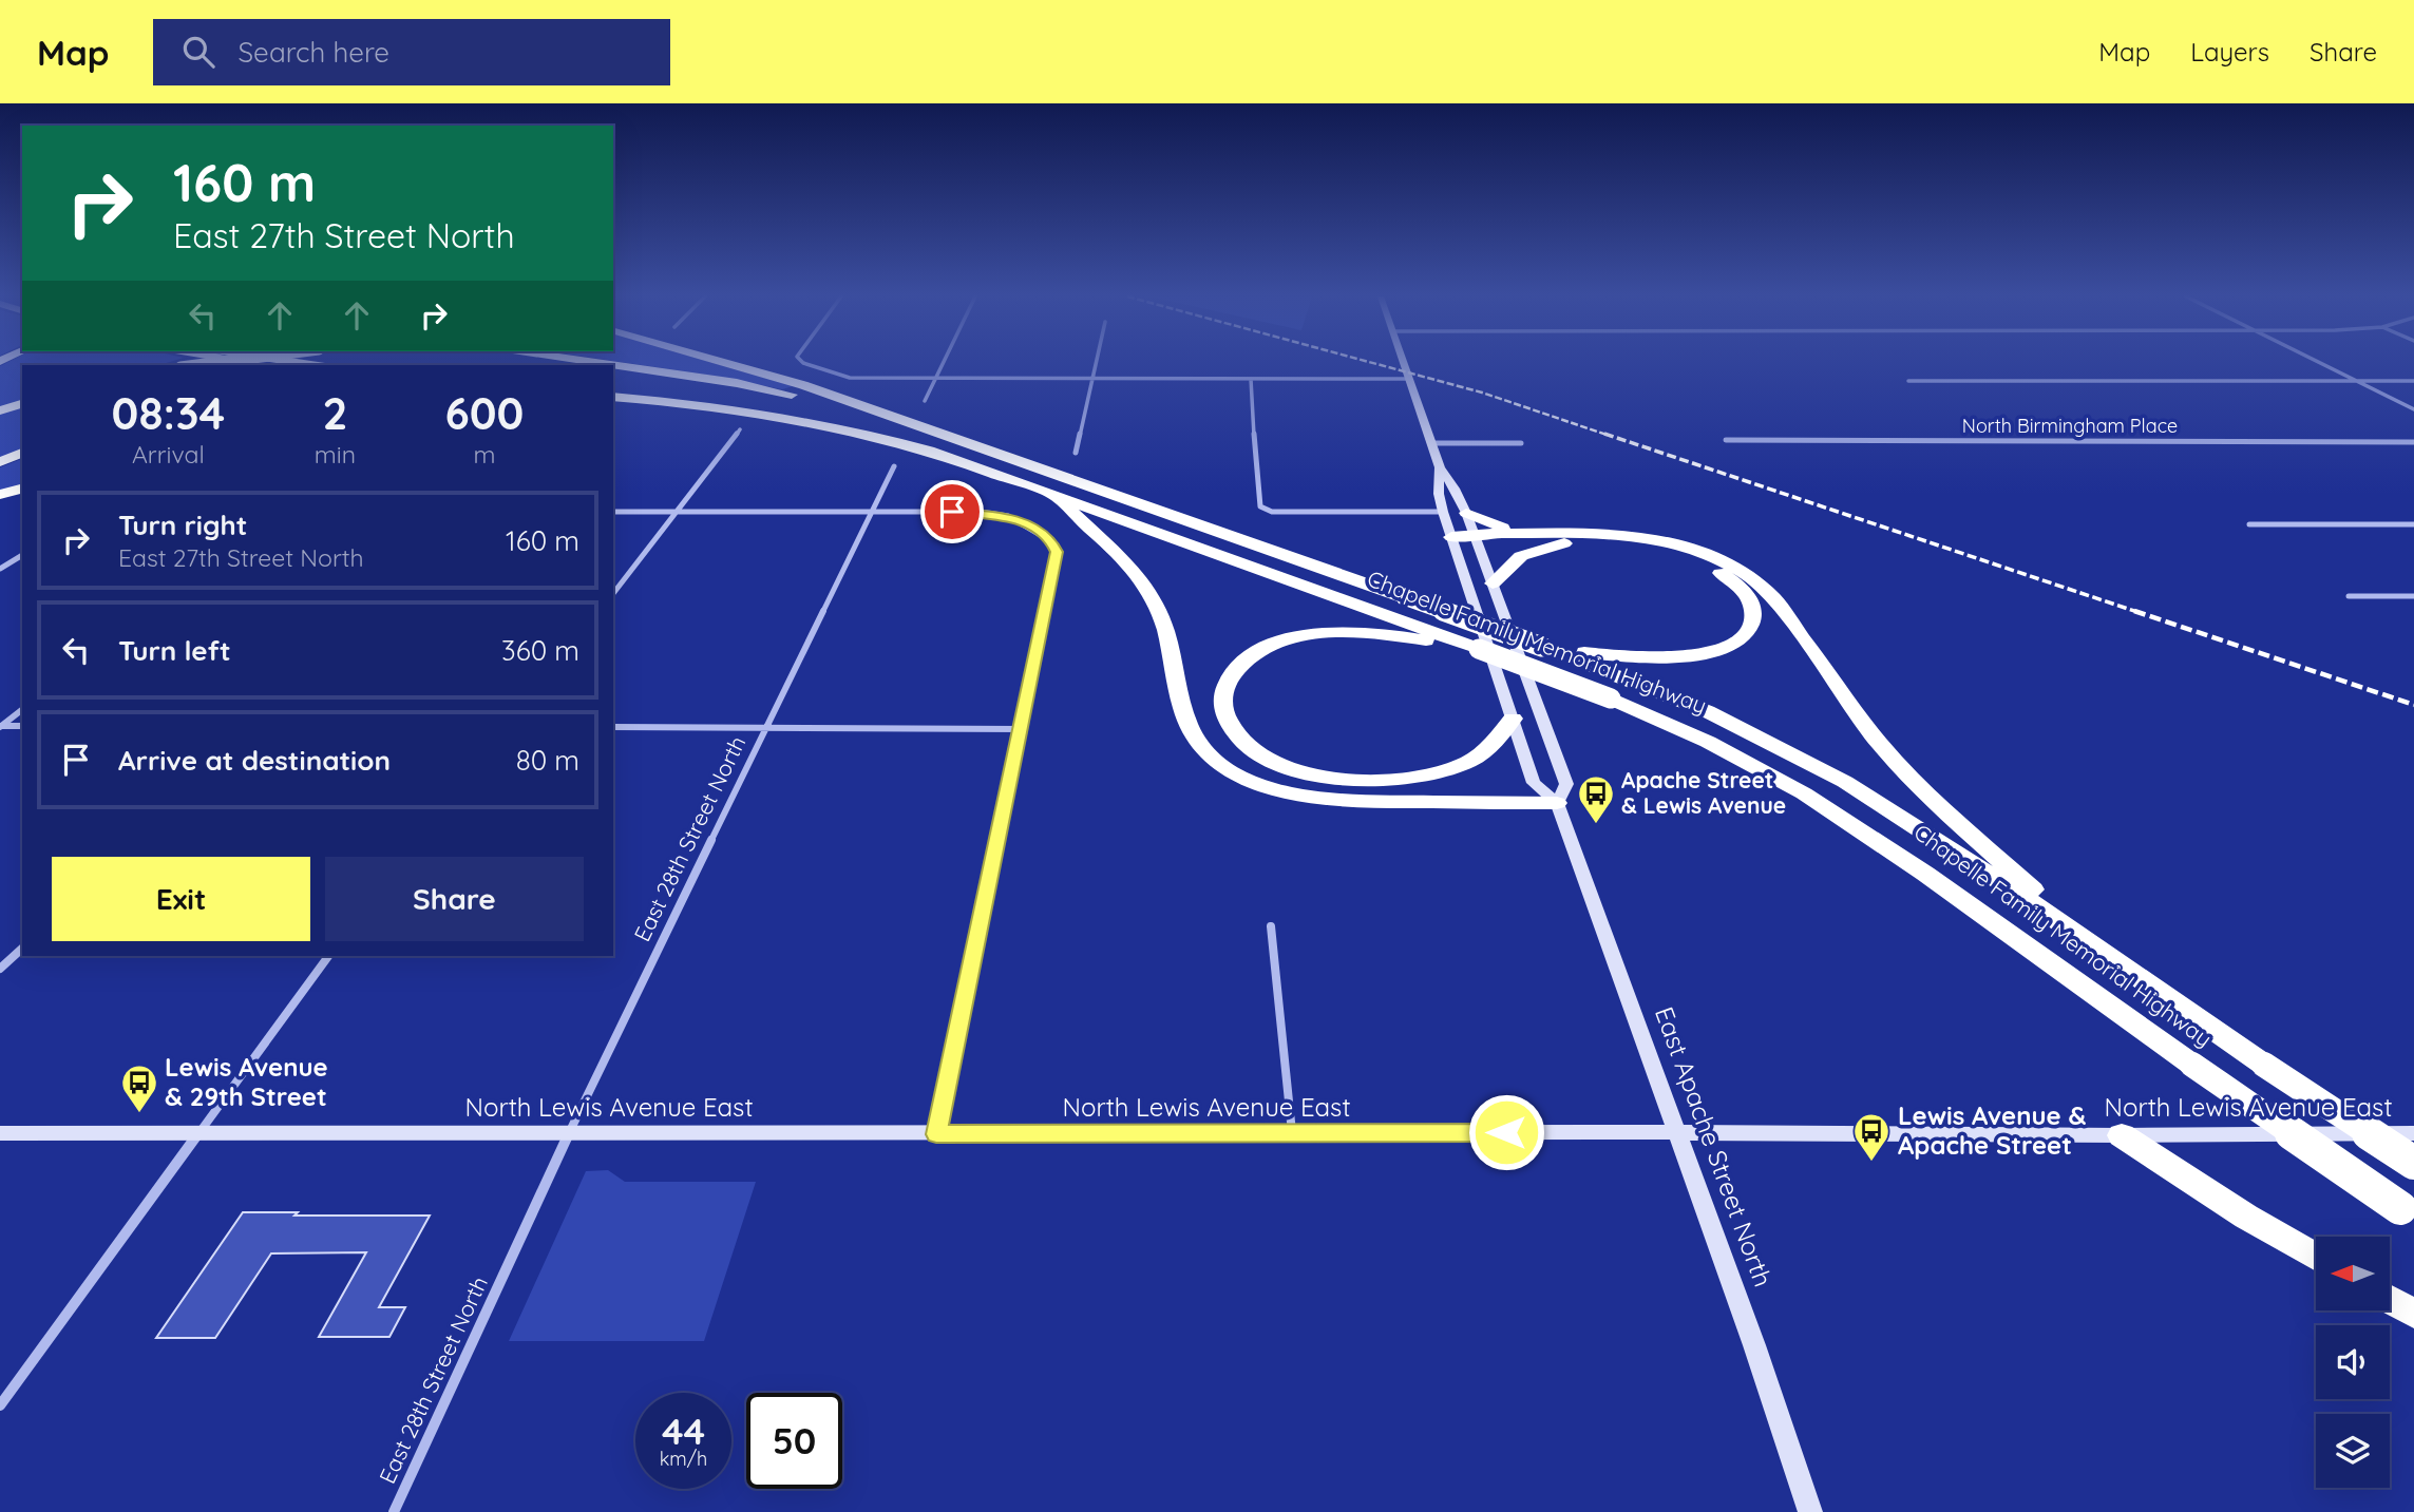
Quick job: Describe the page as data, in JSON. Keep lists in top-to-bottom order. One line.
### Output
{"streets":{"highway":["Chapelle Family Memorial Highway"],"main road":["North Lewis Avenue East","East Apache Street North"],"street":["North Birmingham Place","East 28th Street North"]},"crossings":[["East 28th Street North","North Lewis Avenue East"],["North Lewis Avenue East","East Apache Street North"]],"places":{"bus stop":["Apache Street & Lewis Avenue","Lewis Avenue & 29th Street","Lewis Avenue & Apache Street"]},"north":"left","page":{"header":"Map","search":"Search here","nav":["Map","Layers","Share"],"turn":["160 m","East 27th Street North"],"eta":["08:34","Arrival","2","min","600","m"],"list":[{"name":"Turn right","note":"East 27th Street North","value":"160 m"},{"name":"Turn left","value":"360 m"},{"name":"Arrive at destination","value":"80 m"}],"buttons":["Exit","Share"],"speed":"44 km/h","limit":"50"}}
